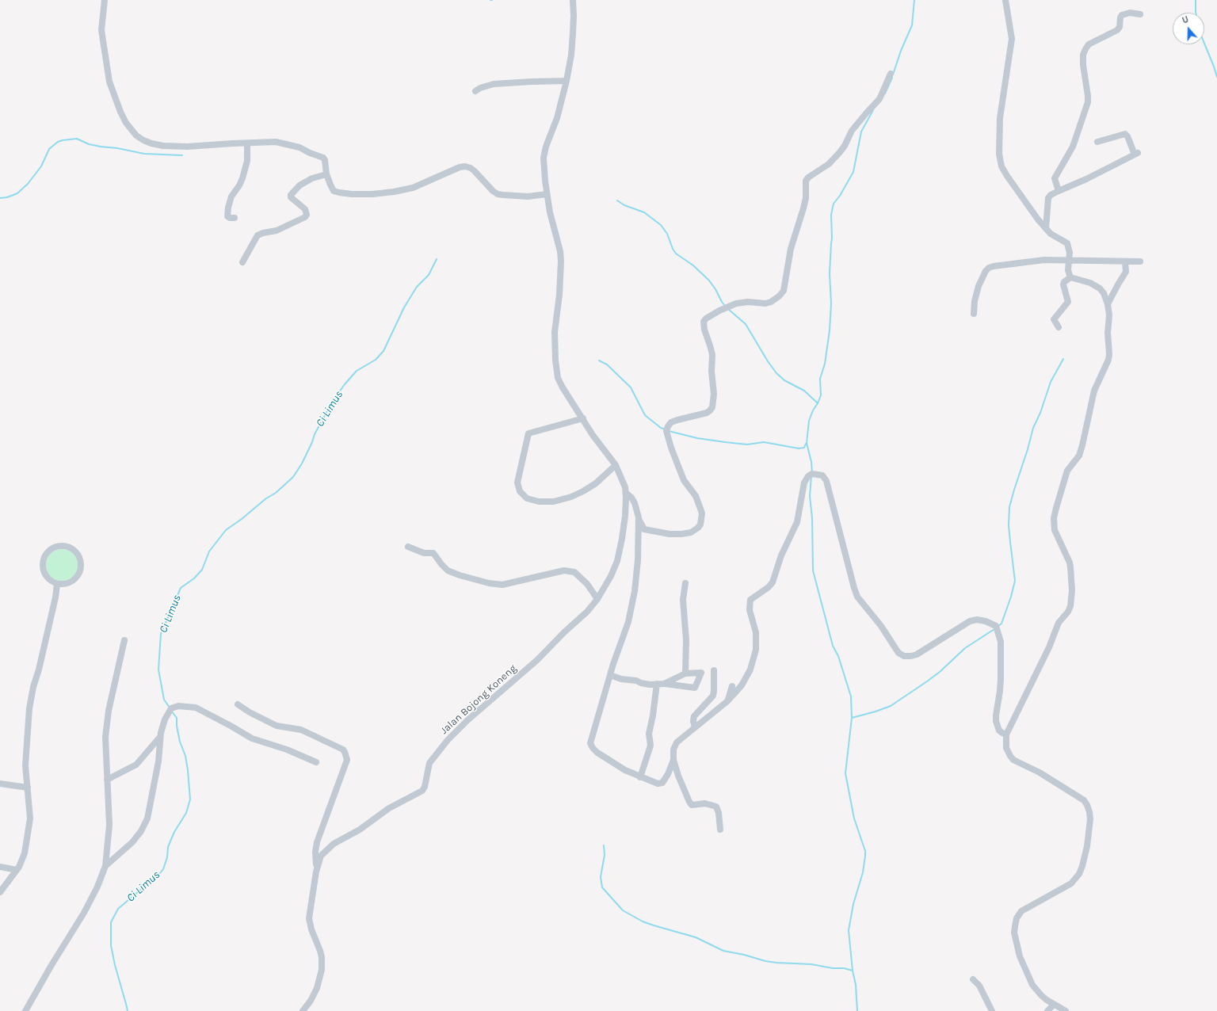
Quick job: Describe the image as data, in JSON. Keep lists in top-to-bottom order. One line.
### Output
{"streets":{"street":["Jalan Bojong Koneng"]},"water":["Ci Limus"],"north":"top"}
